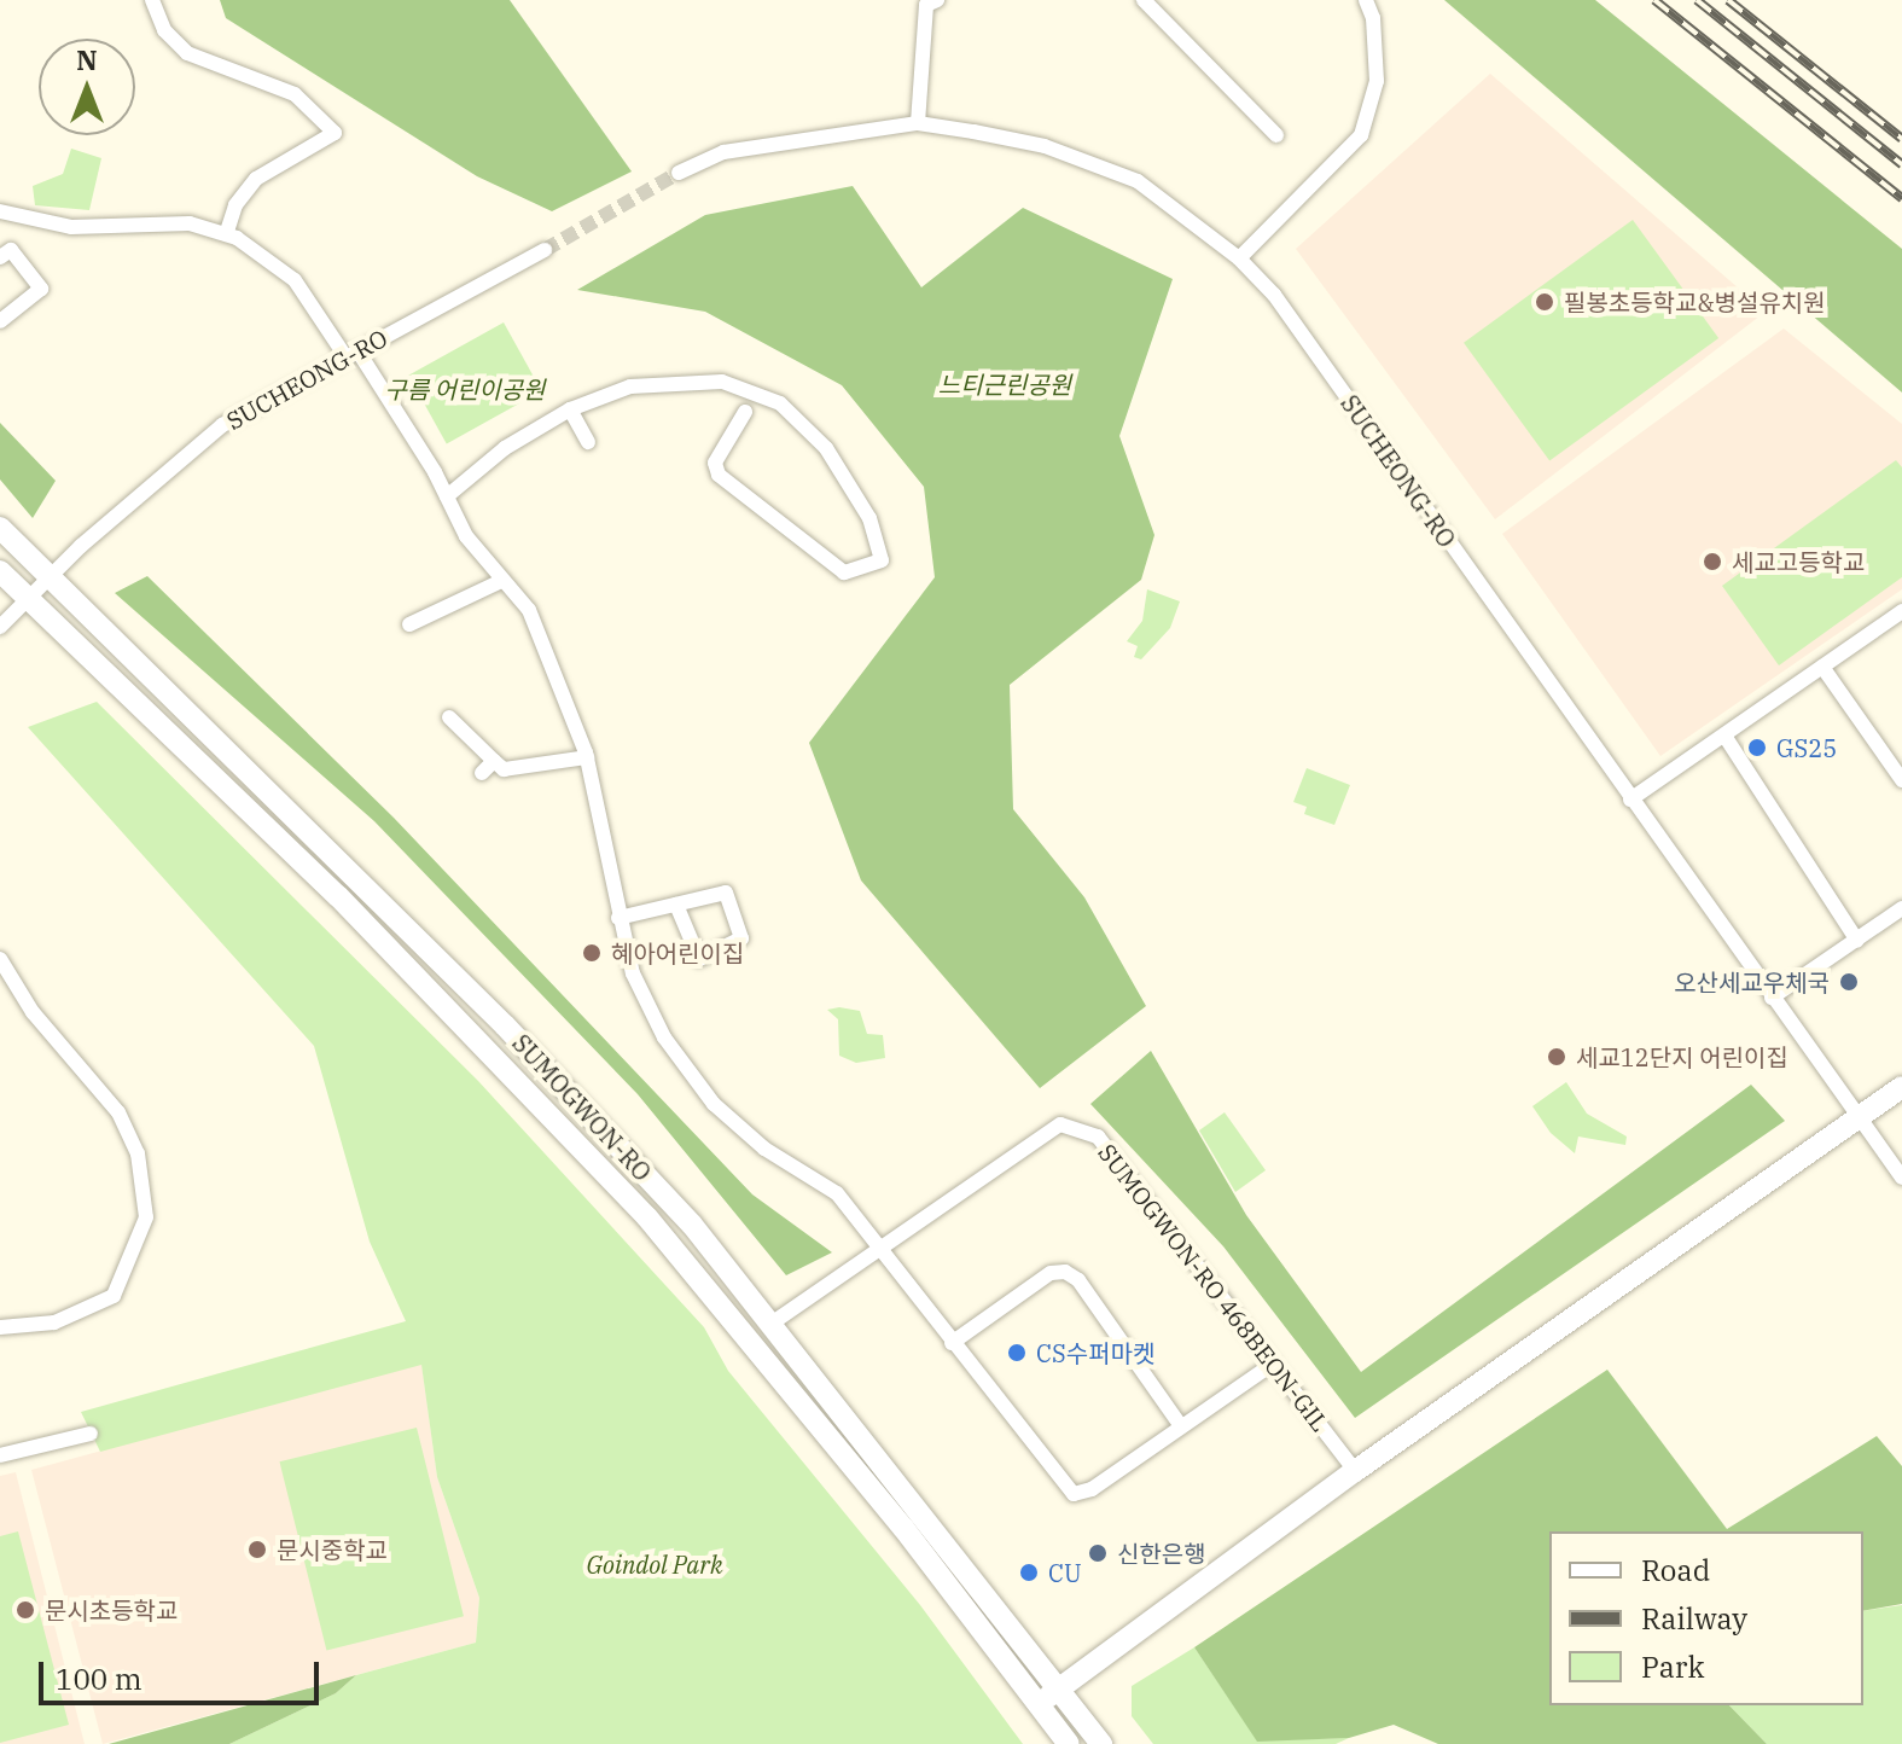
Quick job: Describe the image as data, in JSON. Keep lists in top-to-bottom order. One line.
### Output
{"streets":{"street":["SUCHEONG-RO","SUMOGWON-RO","SUMOGWON-RO 468BEON-GIL"]},"crossings":[["SUCHEONG-RO","SUMOGWON-RO"],["SUMOGWON-RO","SUMOGWON-RO 468BEON-GIL"]],"parks":["느티근린공원","구름 어린이공원","Goindol Park"],"places":["필봉초등학교&병설유치원","세교고등학교","GS25","혜아어린이집","오산세교우체국","세교12단지 어린이집","CS수퍼마켓","문시중학교","신한은행","CU","문시초등학교"],"legend":["Road","Railway","Park"],"scale_bar":"100 m","north":"top"}
